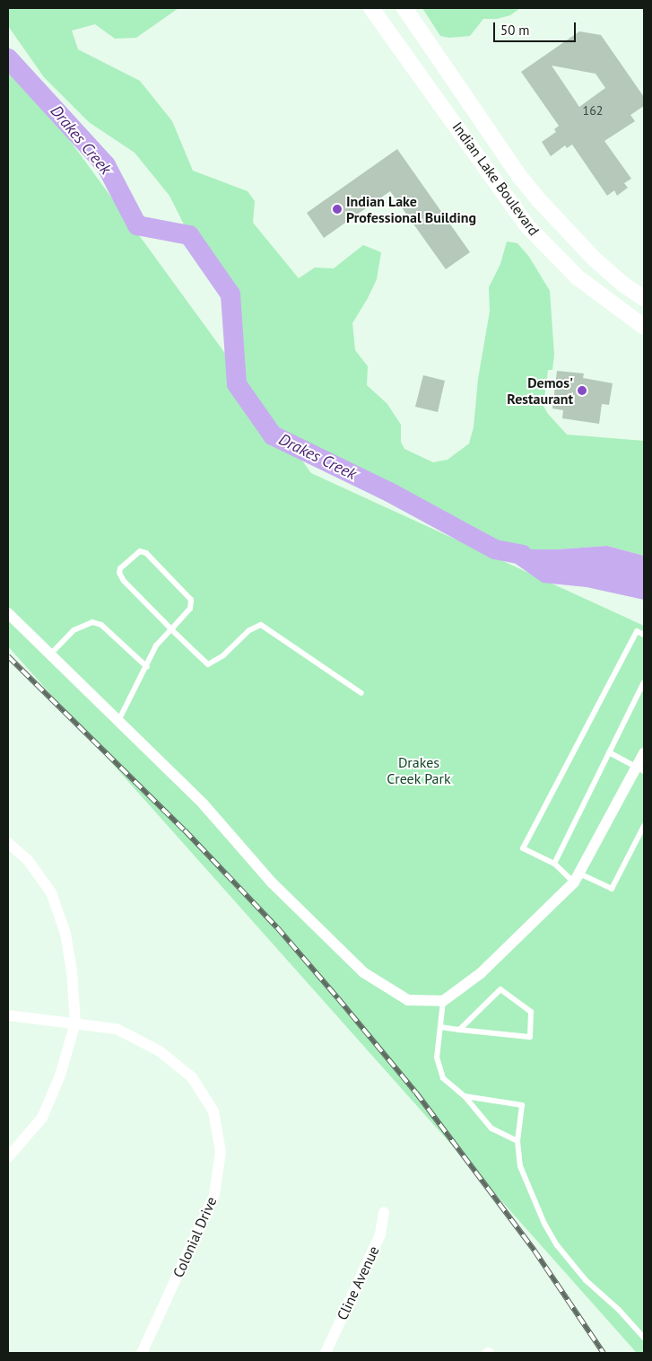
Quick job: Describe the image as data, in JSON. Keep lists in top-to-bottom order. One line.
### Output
{"streets":{"main road":["Indian Lake Boulevard"],"street":["Colonial Drive","Cline Avenue"]},"water":["Drakes Creek"],"parks":["Drakes Creek Park"],"places":["Indian Lake Professional Building","Demos' Restaurant"],"house_numbers":["162"],"scale_bar":"50 m"}
